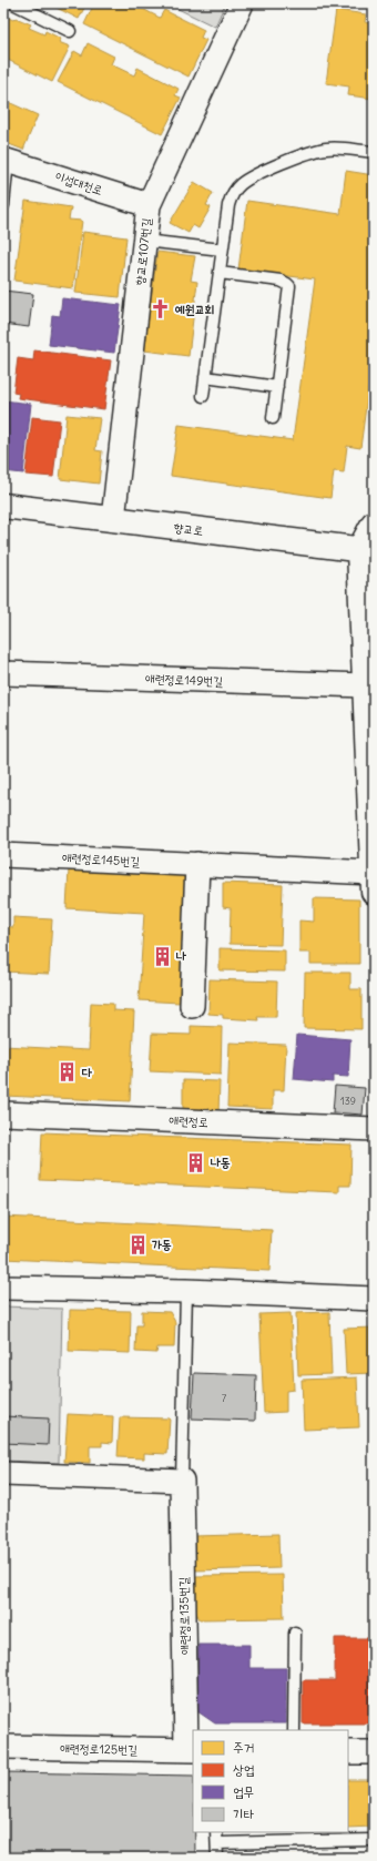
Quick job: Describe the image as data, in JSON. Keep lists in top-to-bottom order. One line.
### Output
{"streets":{"street":["이섭대천로","향교로107번길","향교로","애련정로149번길","애련정로145번길","애련정로","애련정로135번길","애련정로125번길"]},"crossings":[["이섭대천로","향교로107번길"],["향교로107번길","향교로"],["애련정로135번길","애련정로125번길"]],"places":{"church":["예원교회"],"building":["나","다","나동","가동"]},"house_numbers":["139","7"],"legend":["주거","상업","업무","기타"]}
